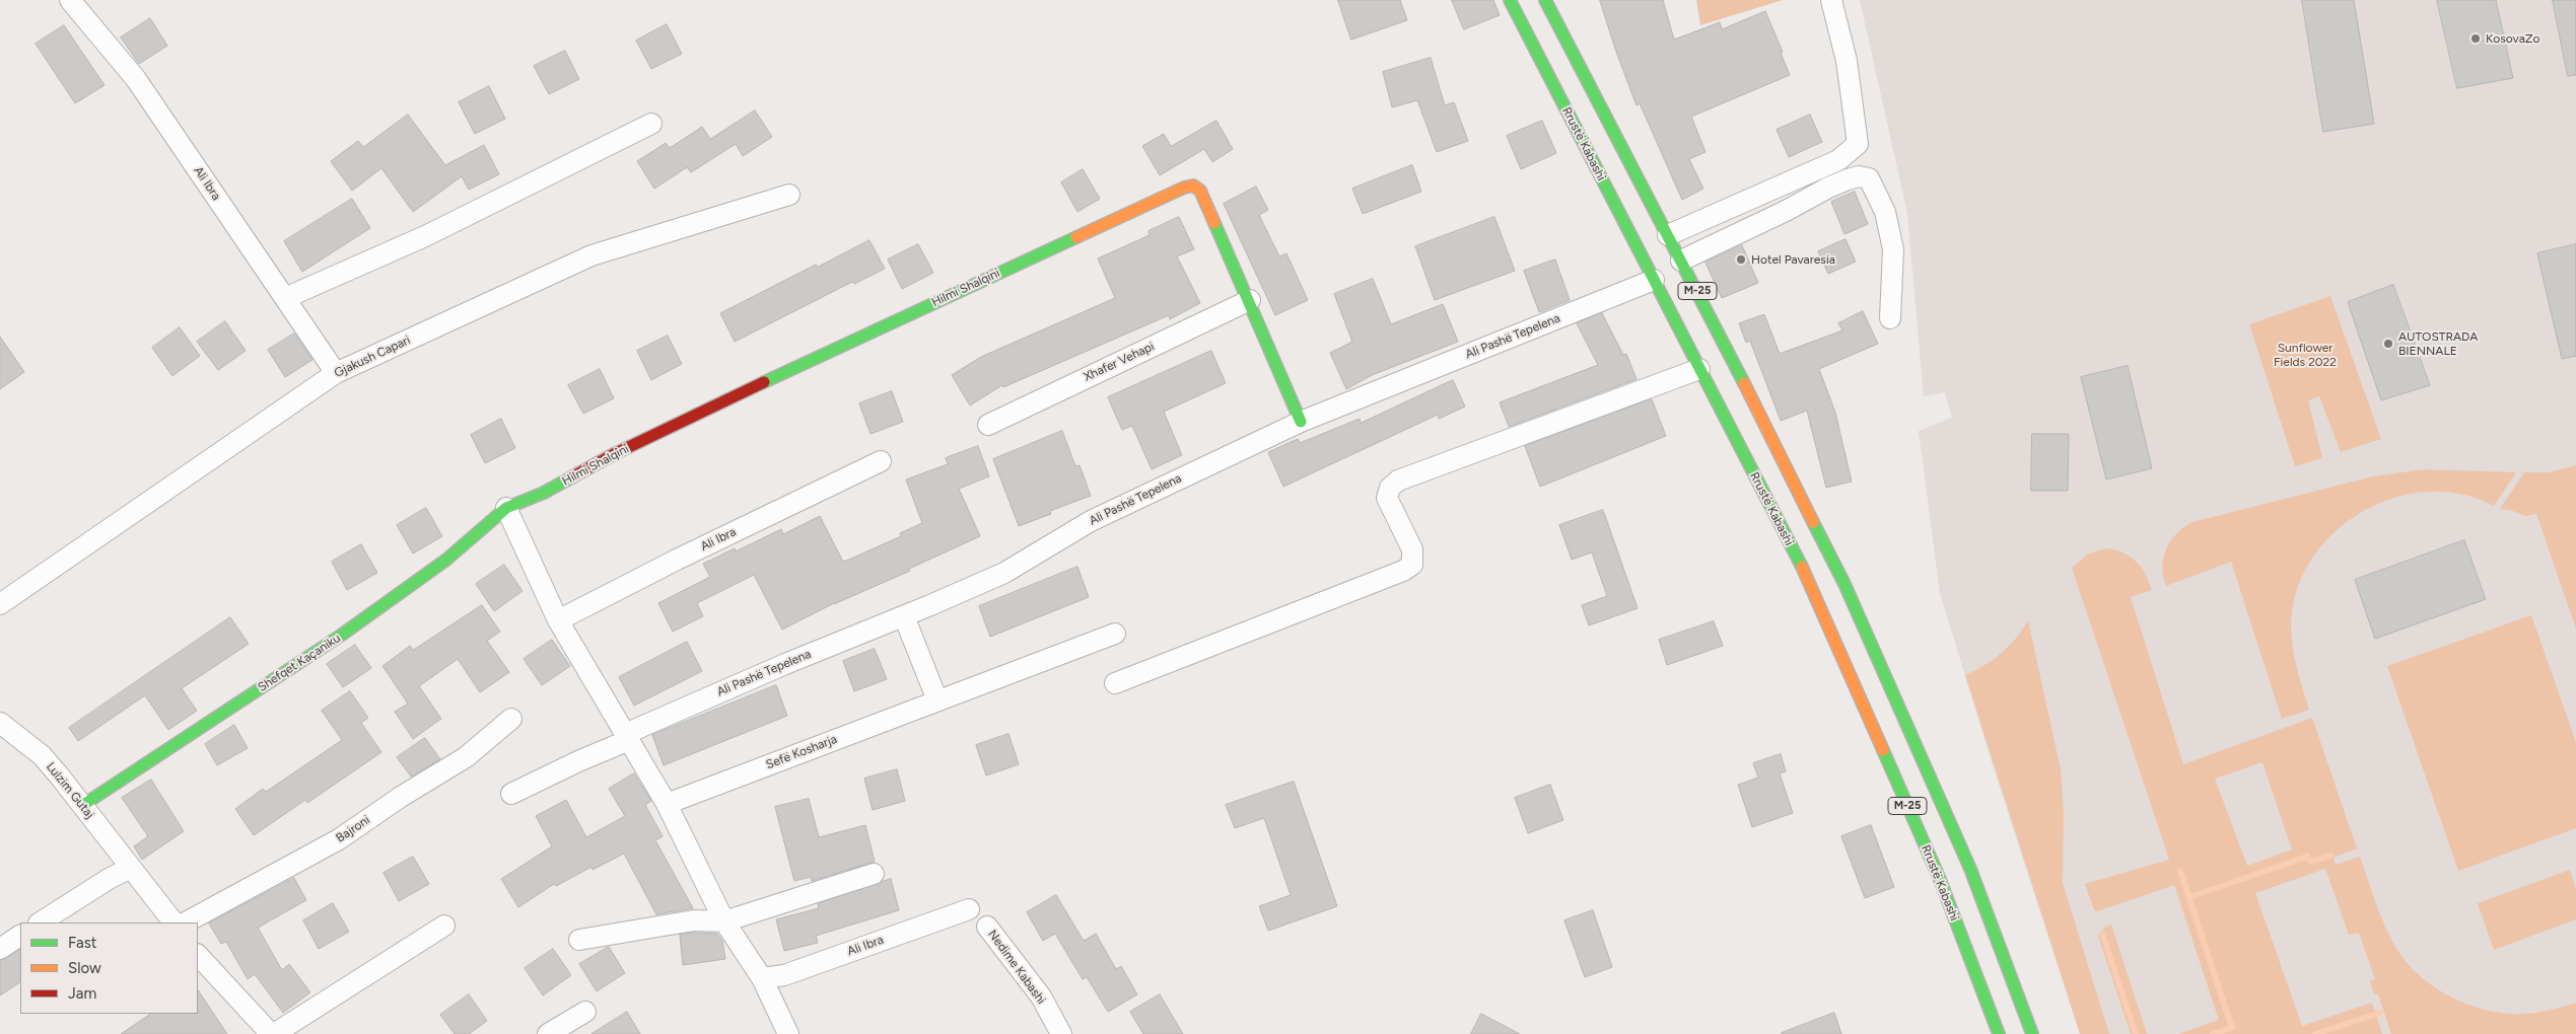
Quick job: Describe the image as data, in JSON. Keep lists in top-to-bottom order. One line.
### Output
{"streets":{"main road":["Rrustë Kabashi","Hilmi Shalqini","M-25","Shefqet Kaçaniku"],"street":["Ali Ibra","Ali Pashë Tepelena","Gjakush Capari","Xhafer Vehapi","Sefë Kosharja","Lulzim Gutaj","Bajroni","Nedime Kabashi"]},"crossings":[["Rrustë Kabashi","Ali Pashë Tepelena"],["Ali Ibra","Gjakush Capari"],["Hilmi Shalqini","Ali Pashë Tepelena"],["Hilmi Shalqini","Xhafer Vehapi"],["Hilmi Shalqini","Shefqet Kaçaniku"],["Shefqet Kaçaniku","Lulzim Gutaj"]],"parks":["Sunflower Fields 2022"],"places":["KosovaZo","Hotel Pavaresia","AUTOSTRADA BIENNALE"],"legend":["Fast","Slow","Jam"]}
